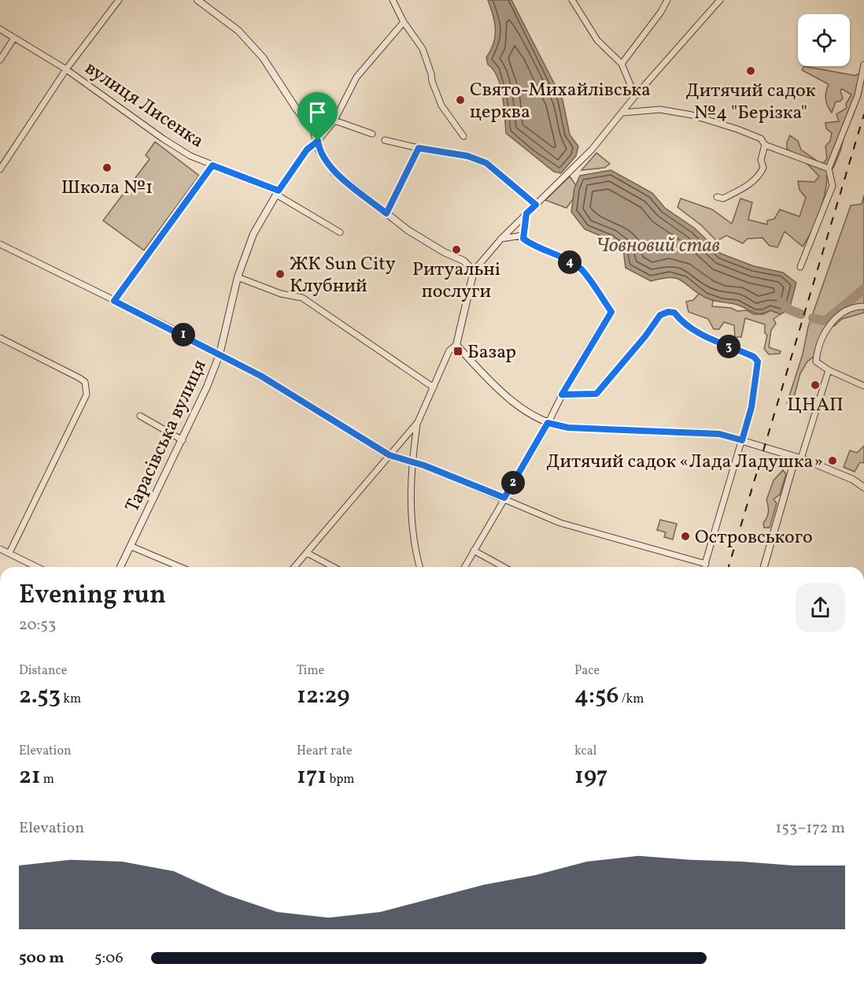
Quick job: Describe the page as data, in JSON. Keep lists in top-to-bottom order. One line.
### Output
{"streets":{"street":["вулиця Лисенка","Тарасівська вулиця"]},"crossings":[["вулиця Лисенка","Тарасівська вулиця"]],"water":["Човновий став"],"places":{"other":["Дитячий садок №4 \"Берізка\"","Свято-Михайлівська церква","Школа №1","Ритуальні послуги","ЖК Sun City Клубний","ЦНАП","Дитячий садок «Лада Ладушка»","Островського"],"transit":["Базар"]},"page":{"pins":["4","1","3","2"],"heading":["Evening run","20:53"],"stats":[["Distance","2.53 km"],["Time","12:29"],["Pace","4:56 /km"],["Elevation","21 m"],["Heart rate","171 bpm"],["kcal","197"]],"chart":["Elevation","153–172 m"],"list":[{"name":"500 m","note":"5:06"}]}}
